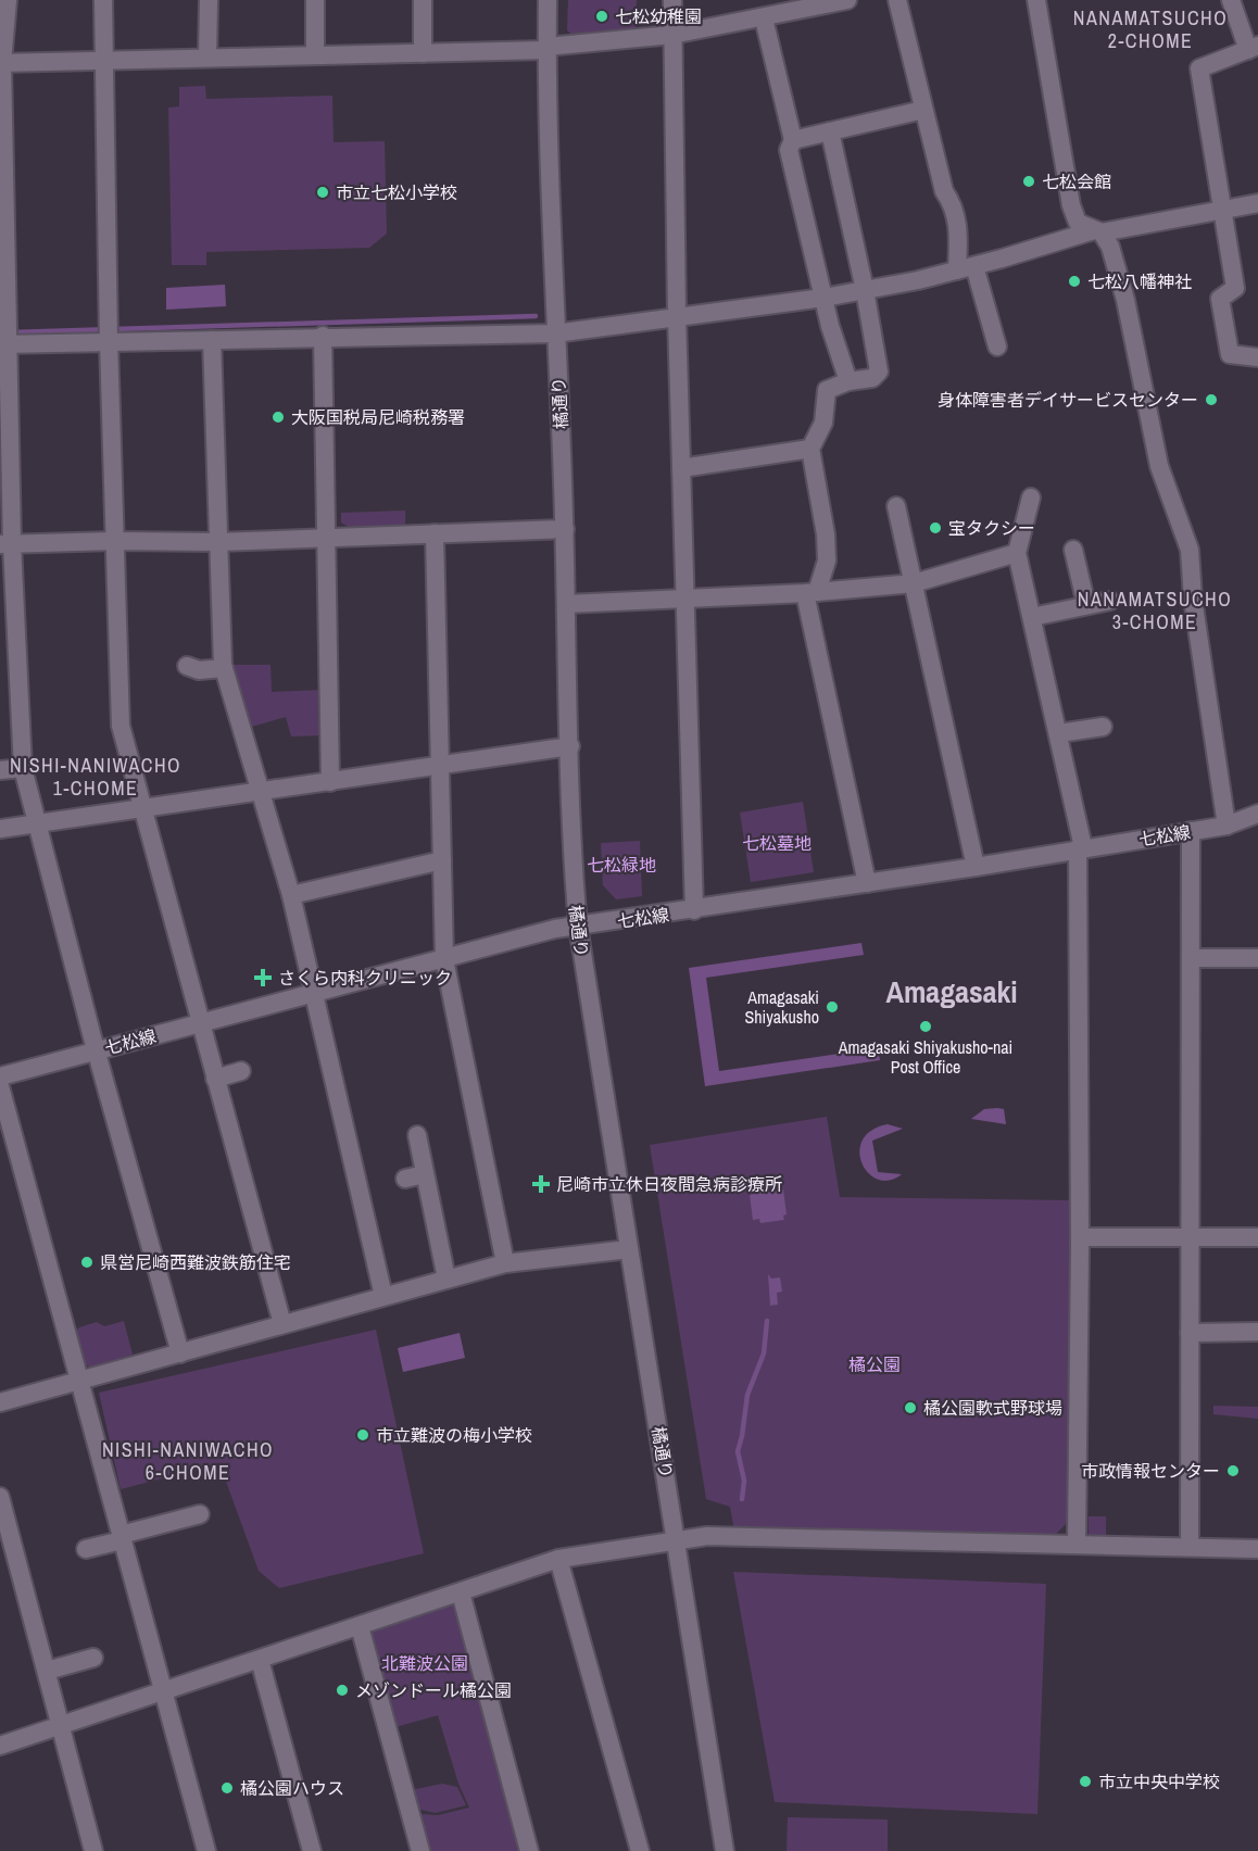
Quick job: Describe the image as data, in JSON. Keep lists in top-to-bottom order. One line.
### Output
{"streets":{"street":["橘通り","七松線"]},"crossings":[["橘通り","七松線"]],"districts":["NANAMATSUCHO 2-CHOME","NANAMATSUCHO 3-CHOME","NISHI-NANIWACHO 1-CHOME","Amagasaki","NISHI-NANIWACHO 6-CHOME"],"parks":["七松墓地","七松緑地","橘公園","北難波公園"],"places":{"other":["七松幼稚園","七松会館","市立七松小学校","七松八幡神社","身体障害者デイサービスセンター","大阪国税局尼崎税務署","宝タクシー","Amagasaki Shiyakusho","Amagasaki Shiyakusho-nai Post Office","県営尼崎西難波鉄筋住宅","橘公園軟式野球場","市立難波の梅小学校","市政情報センター","メゾンドール橘公園","市立中央中学校","橘公園ハウス"],"health":["さくら内科クリニック","尼崎市立休日夜間急病診療所"]}}
